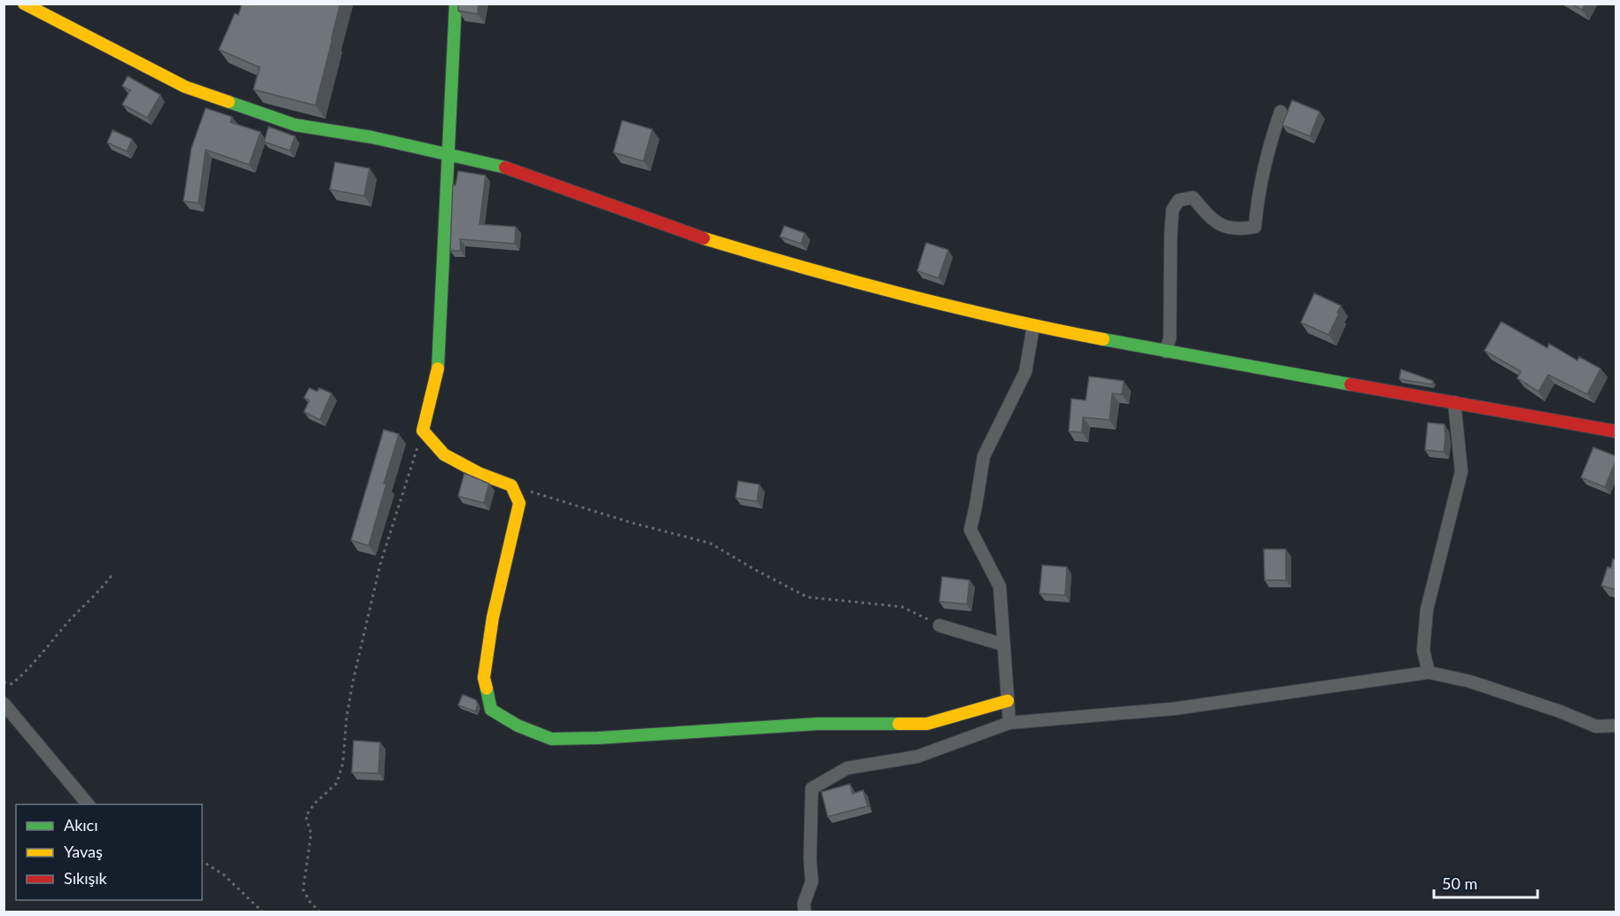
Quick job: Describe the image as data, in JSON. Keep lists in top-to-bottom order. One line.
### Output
{"legend":["Akıcı","Yavaş","Sıkışık"],"scale_bar":"50 m"}
